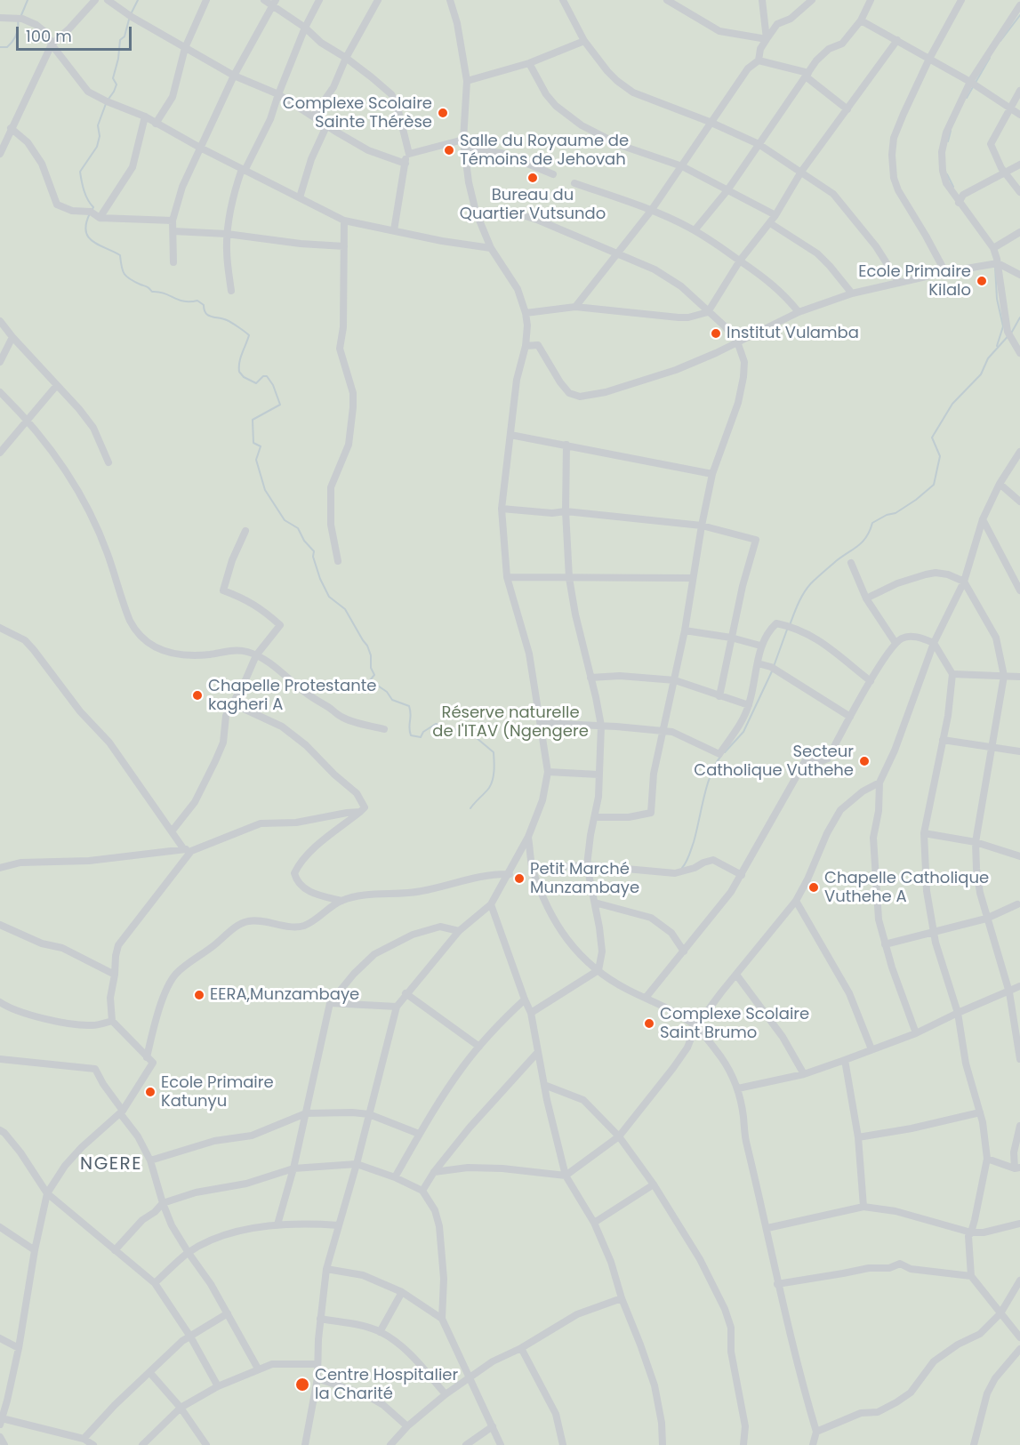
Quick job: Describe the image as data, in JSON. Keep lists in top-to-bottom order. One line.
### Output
{"districts":["NGERE"],"parks":["Réserve naturelle de l'ITAV (Ngengere"],"places":["Complexe Scolaire Sainte Thérèse","Salle du Royaume de Témoins de Jehovah","Bureau du Quartier Vutsundo","Ecole Primaire Kilalo","Institut Vulamba","Chapelle Protestante kagheri A","Secteur Catholique Vuthehe","Petit Marché Munzambaye","Chapelle Catholique Vuthehe A","EERA,Munzambaye","Complexe Scolaire Saint Brumo","Ecole Primaire Katunyu","Centre Hospitalier la Charité"],"scale_bar":"100 m"}
